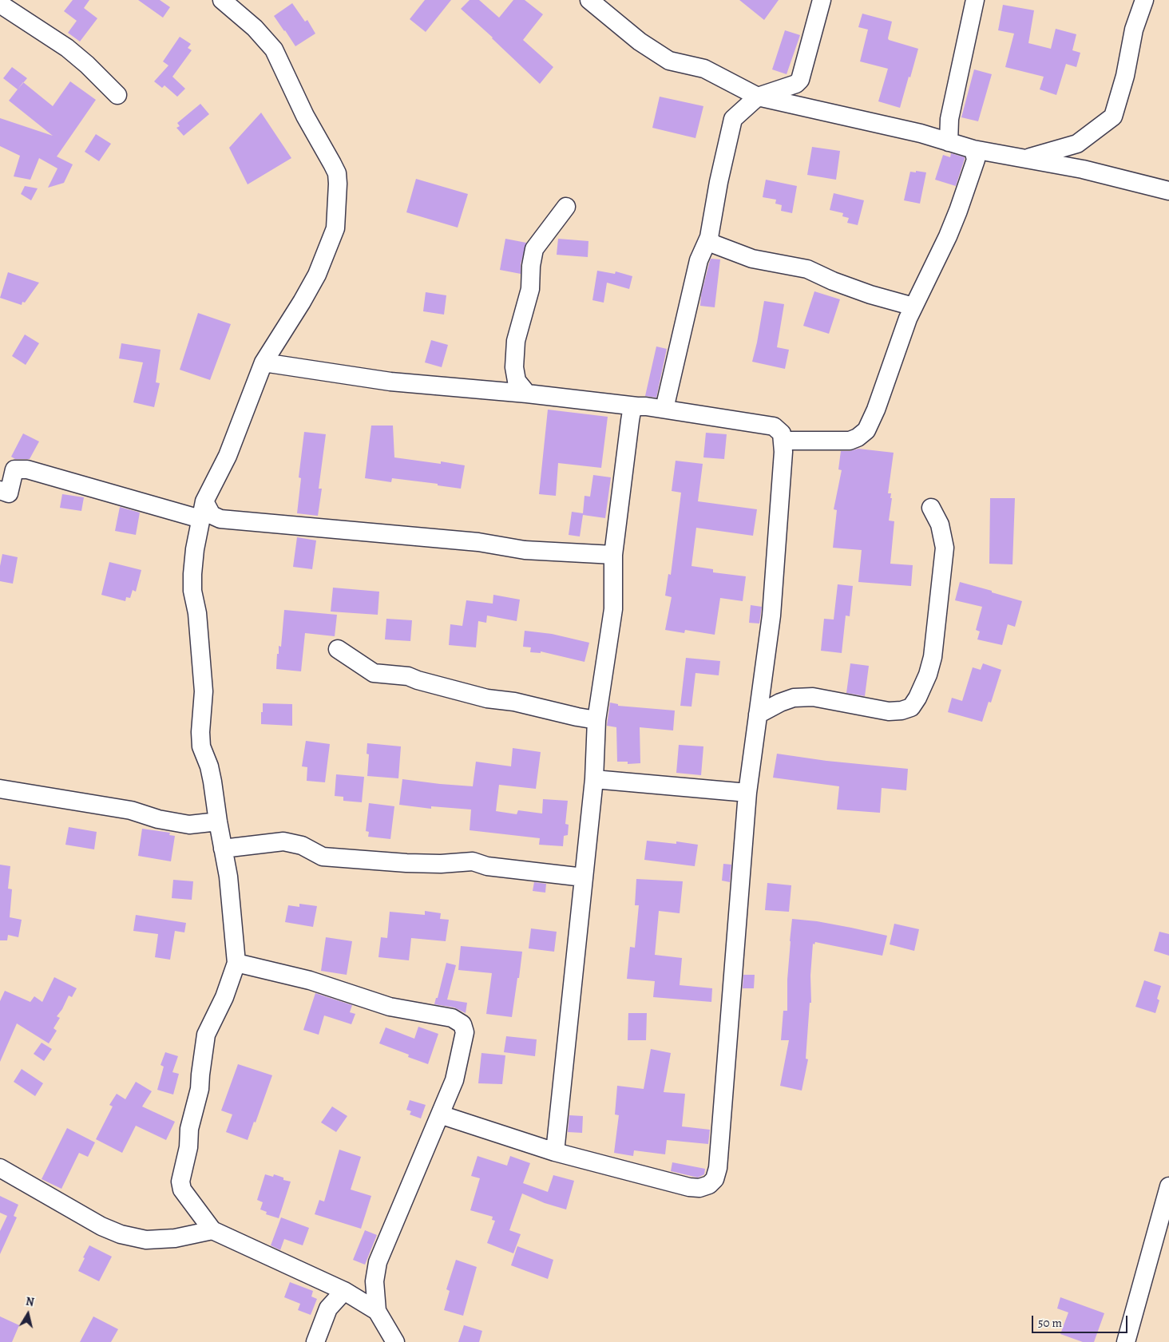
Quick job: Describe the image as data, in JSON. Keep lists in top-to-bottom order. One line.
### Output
{"scale_bar":"50 m","north":"top"}
